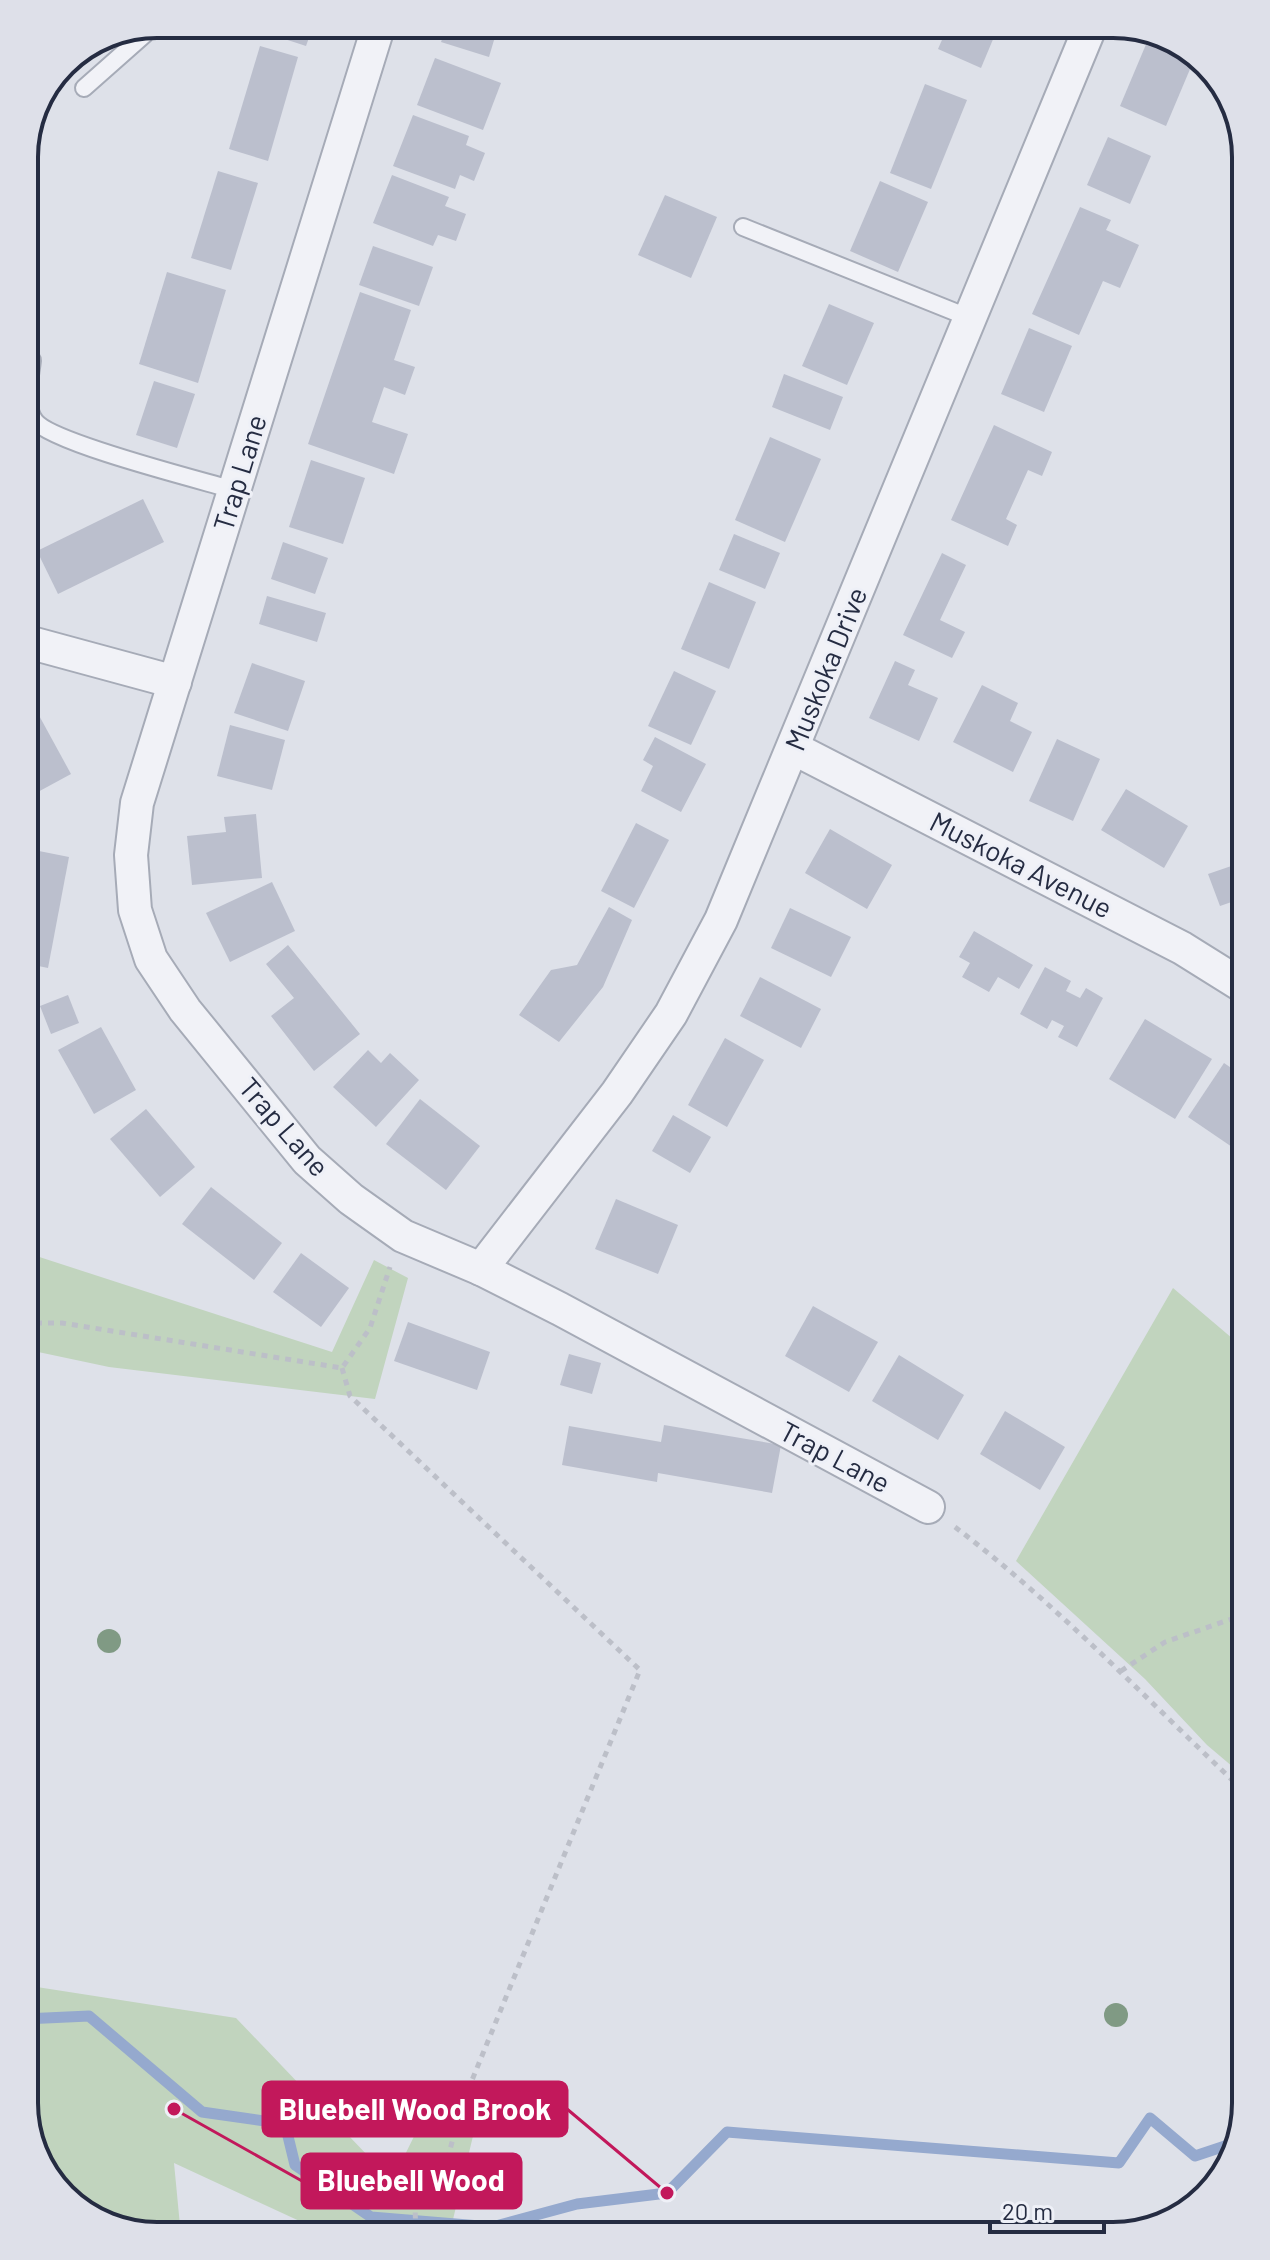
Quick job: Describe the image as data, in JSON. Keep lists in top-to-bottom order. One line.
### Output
{"streets":{"street":["Trap Lane","Muskoka Drive","Muskoka Avenue"]},"crossings":[["Trap Lane","Muskoka Drive"],["Muskoka Drive","Muskoka Avenue"]],"places":["Bluebell Wood","Bluebell Wood Brook"],"scale_bar":"20 m"}
